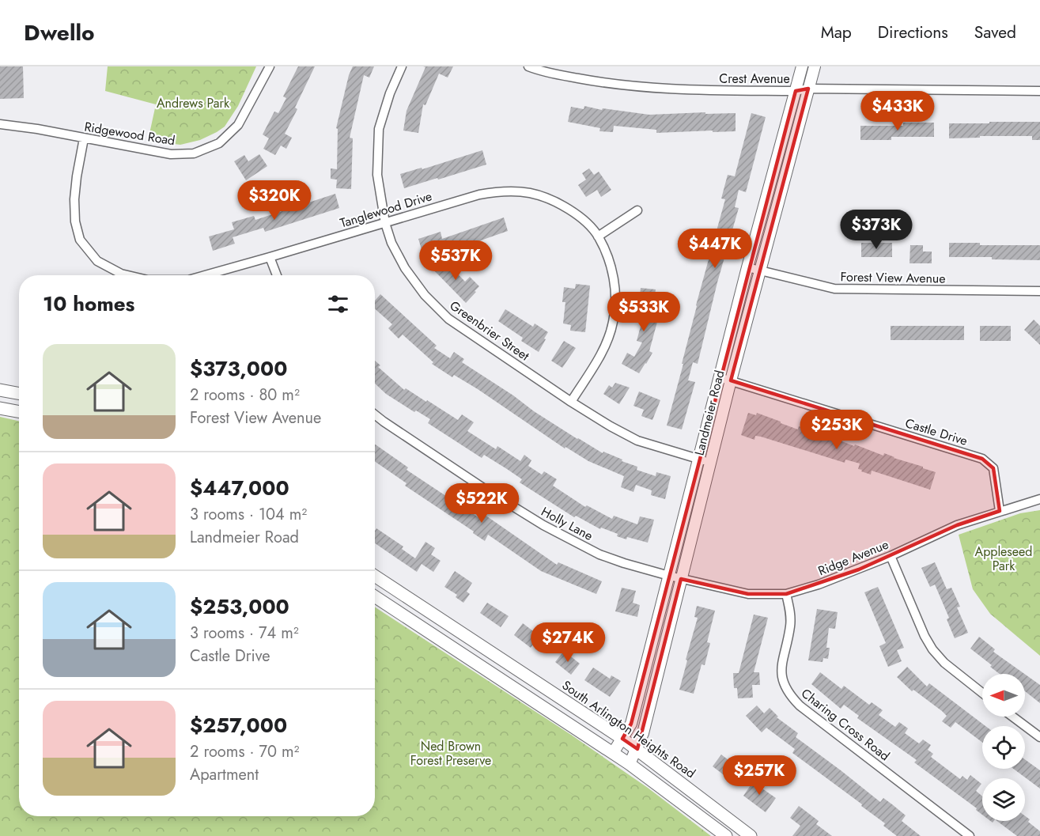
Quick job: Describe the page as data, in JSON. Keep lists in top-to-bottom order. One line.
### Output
{"streets":{"main road":["South Arlington Heights Road"],"street":["Crest Avenue","Ridgewood Road","Tanglewood Drive","Forest View Avenue","Greenbrier Street","Landmeier Road","Castle Drive","Holly Lane","Ridge Avenue","Charing Cross Road"]},"crossings":[["Crest Avenue","Landmeier Road"],["Ridgewood Road","Tanglewood Drive"],["Tanglewood Drive","Greenbrier Street"],["Forest View Avenue","Landmeier Road"],["Greenbrier Street","Landmeier Road"],["Landmeier Road","Castle Drive"],["Landmeier Road","Holly Lane"],["Landmeier Road","Ridge Avenue"],["Landmeier Road","South Arlington Heights Road"],["Castle Drive","Ridge Avenue"],["Holly Lane","Ridge Avenue"],["Ridge Avenue","Charing Cross Road"]],"parks":["Andrews Park","Appleseed Park","Ned Brown Forest Preserve"],"north":"left","page":{"header":"Dwello","nav":["Map","Directions","Saved"],"price":["$433K","$320K","$373K","$447K","$537K","$533K","$253K","$522K","$274K","$257K"],"heading":"10 homes","list":[{"name":"$373,000","note":"2 rooms · 80 m² · Forest View Avenue"},{"name":"$447,000","note":"3 rooms · 104 m² · Landmeier Road"},{"name":"$253,000","note":"3 rooms · 74 m² · Castle Drive"},{"name":"$257,000","note":"2 rooms · 70 m² · Apartment"}]}}
